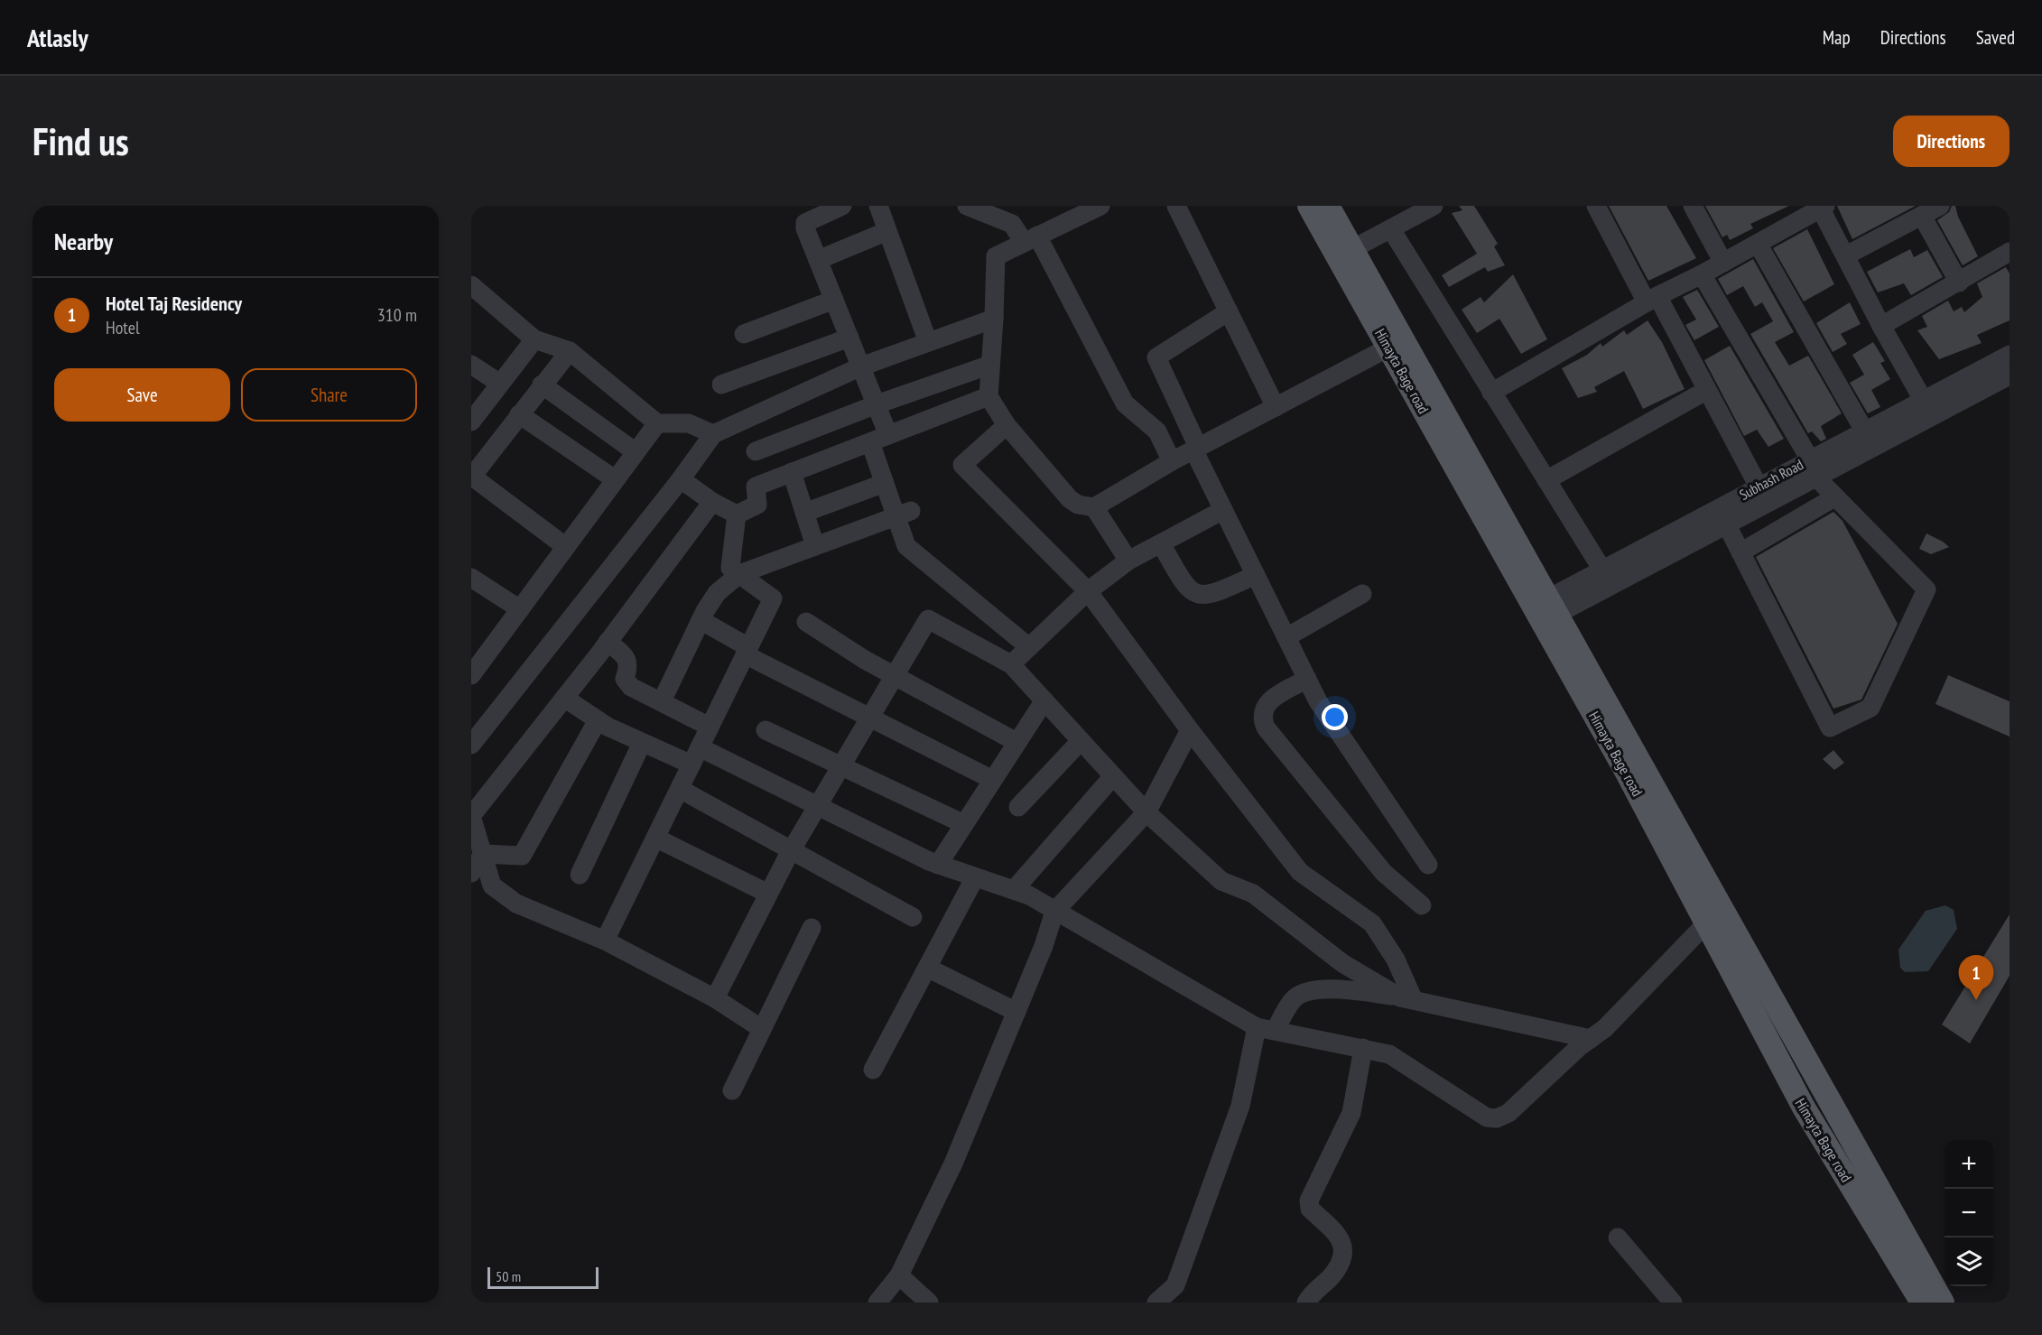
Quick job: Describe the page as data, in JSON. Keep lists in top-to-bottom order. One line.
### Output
{"streets":{"main road":["Himayta Bage road"],"street":["Subhash Road"]},"crossings":[["Himayta Bage road","Subhash Road"]],"scale_bar":"50 m","page":{"header":"Atlasly","nav":["Map","Directions","Saved"],"buttons":["Directions",["Save","Share"]],"title":"Find us","heading":"Nearby","list":[{"mark":"1","name":"Hotel Taj Residency","note":"Hotel","value":"310 m"}],"pins":"1","map_buttons":["+","−"],"scale":"50 m"}}
